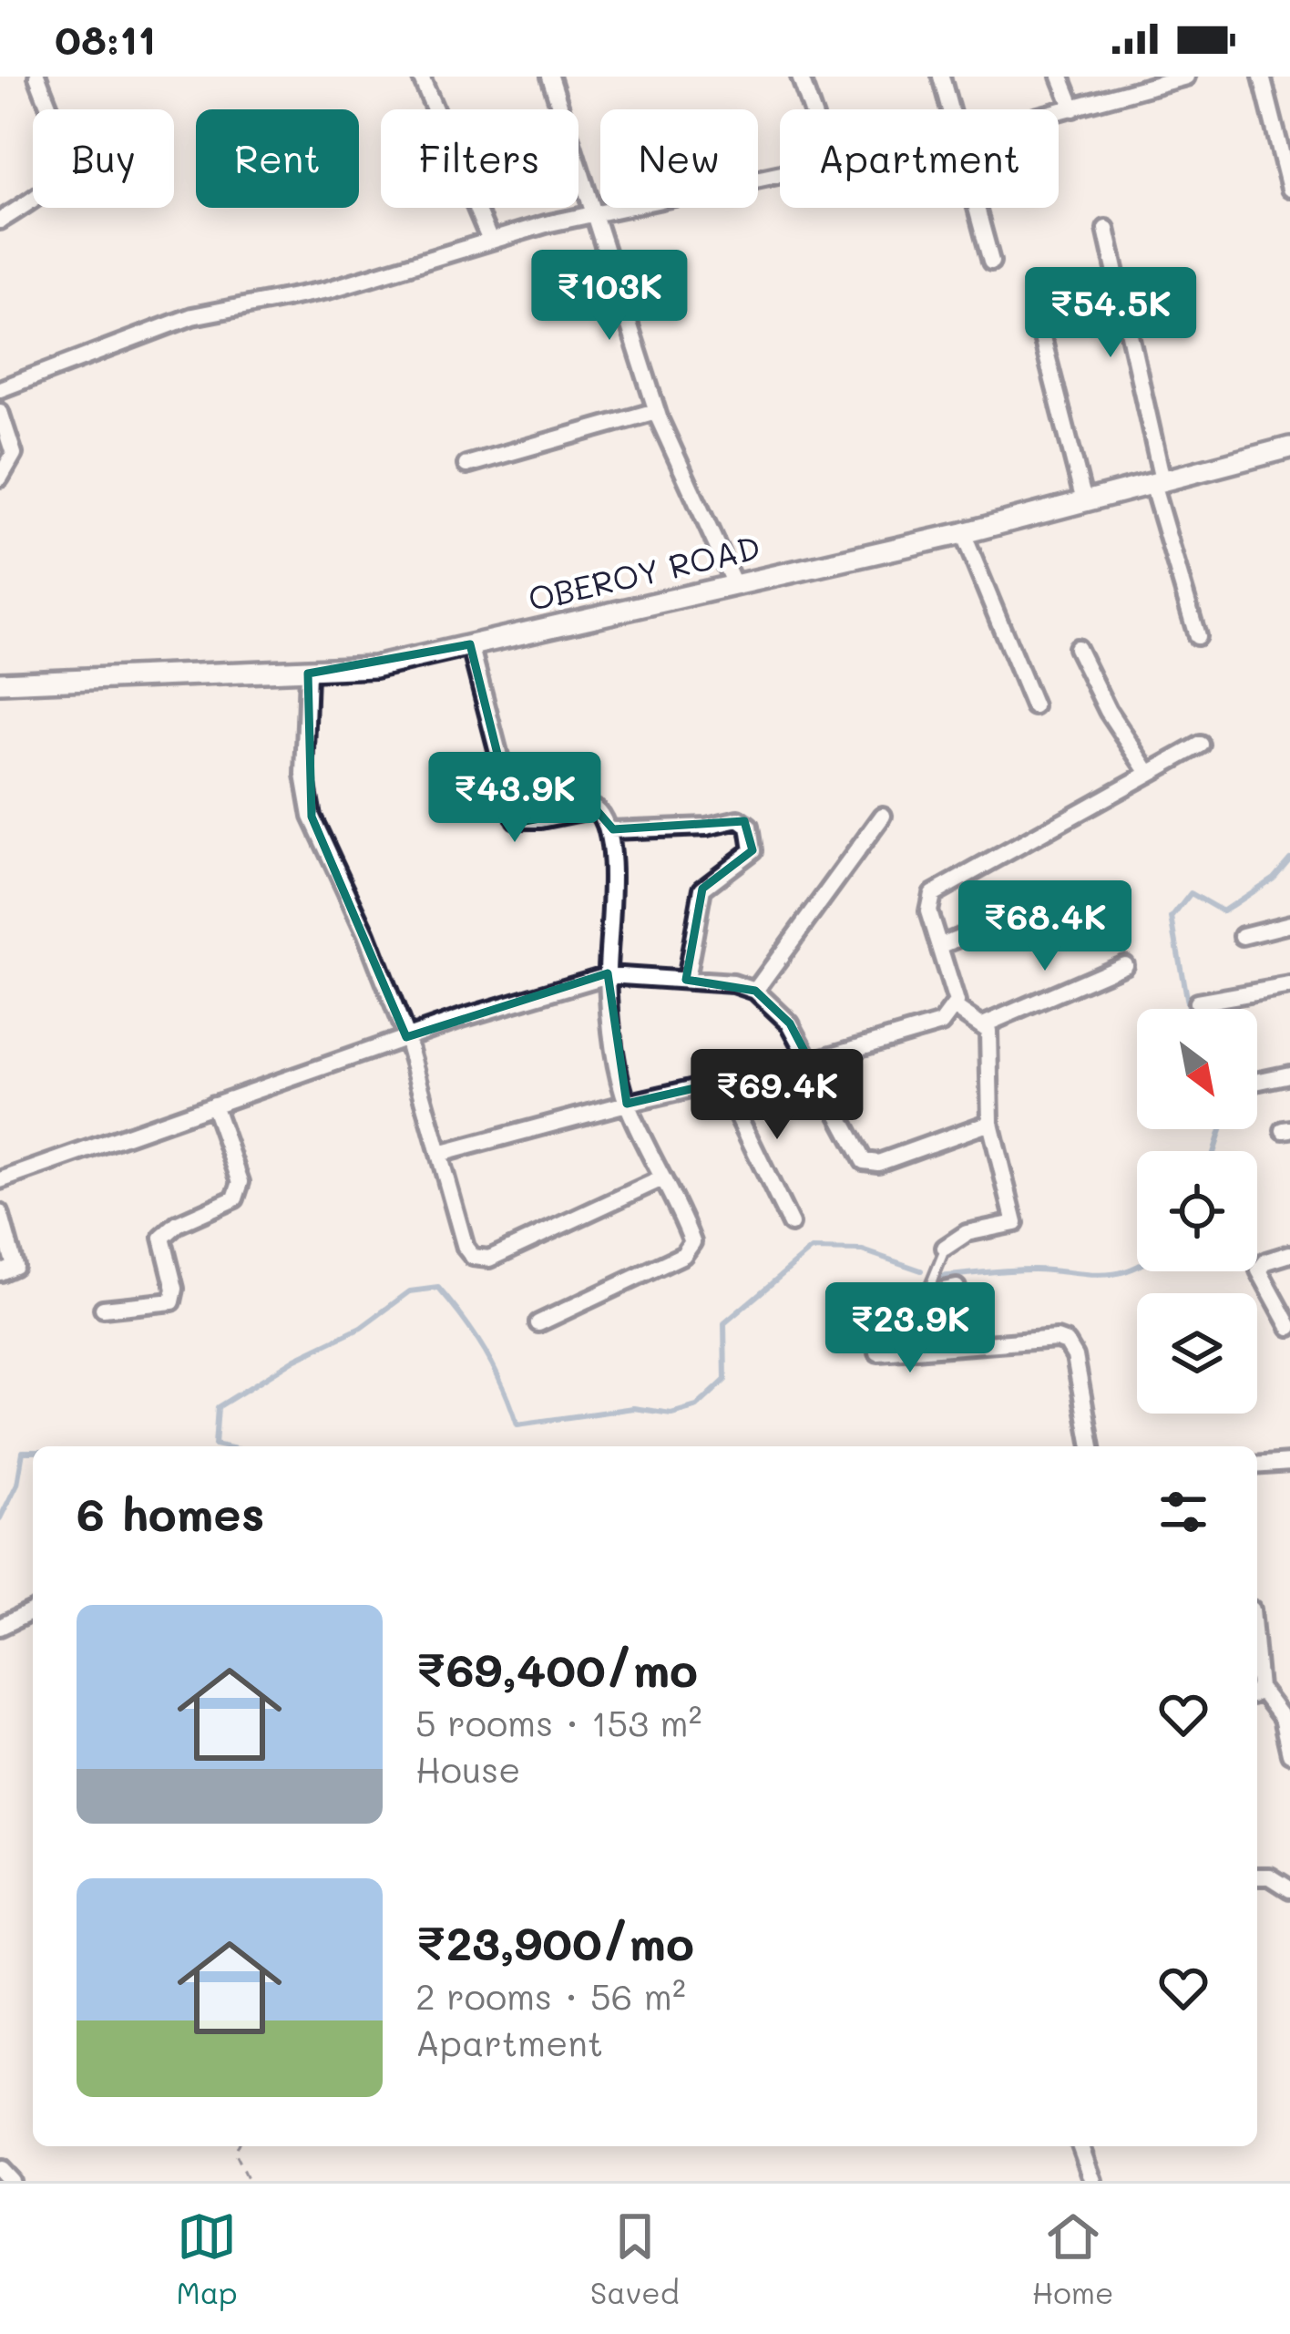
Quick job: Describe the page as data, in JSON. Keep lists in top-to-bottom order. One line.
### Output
{"streets":{"street":["OBEROY ROAD"]},"north":"bottom right","page":{"status":"08:11","chip":["Buy","Rent","Filters","New","Apartment"],"price":["₹103K","₹54.5K","₹43.9K","₹68.4K","₹69.4K","₹23.9K"],"heading":"6 homes","list":[{"name":"₹69,400/mo","note":"5 rooms · 153 m² · House"},{"name":"₹23,900/mo","note":"2 rooms · 56 m² · Apartment"}],"tabs":["Map","Saved","Home"]}}
